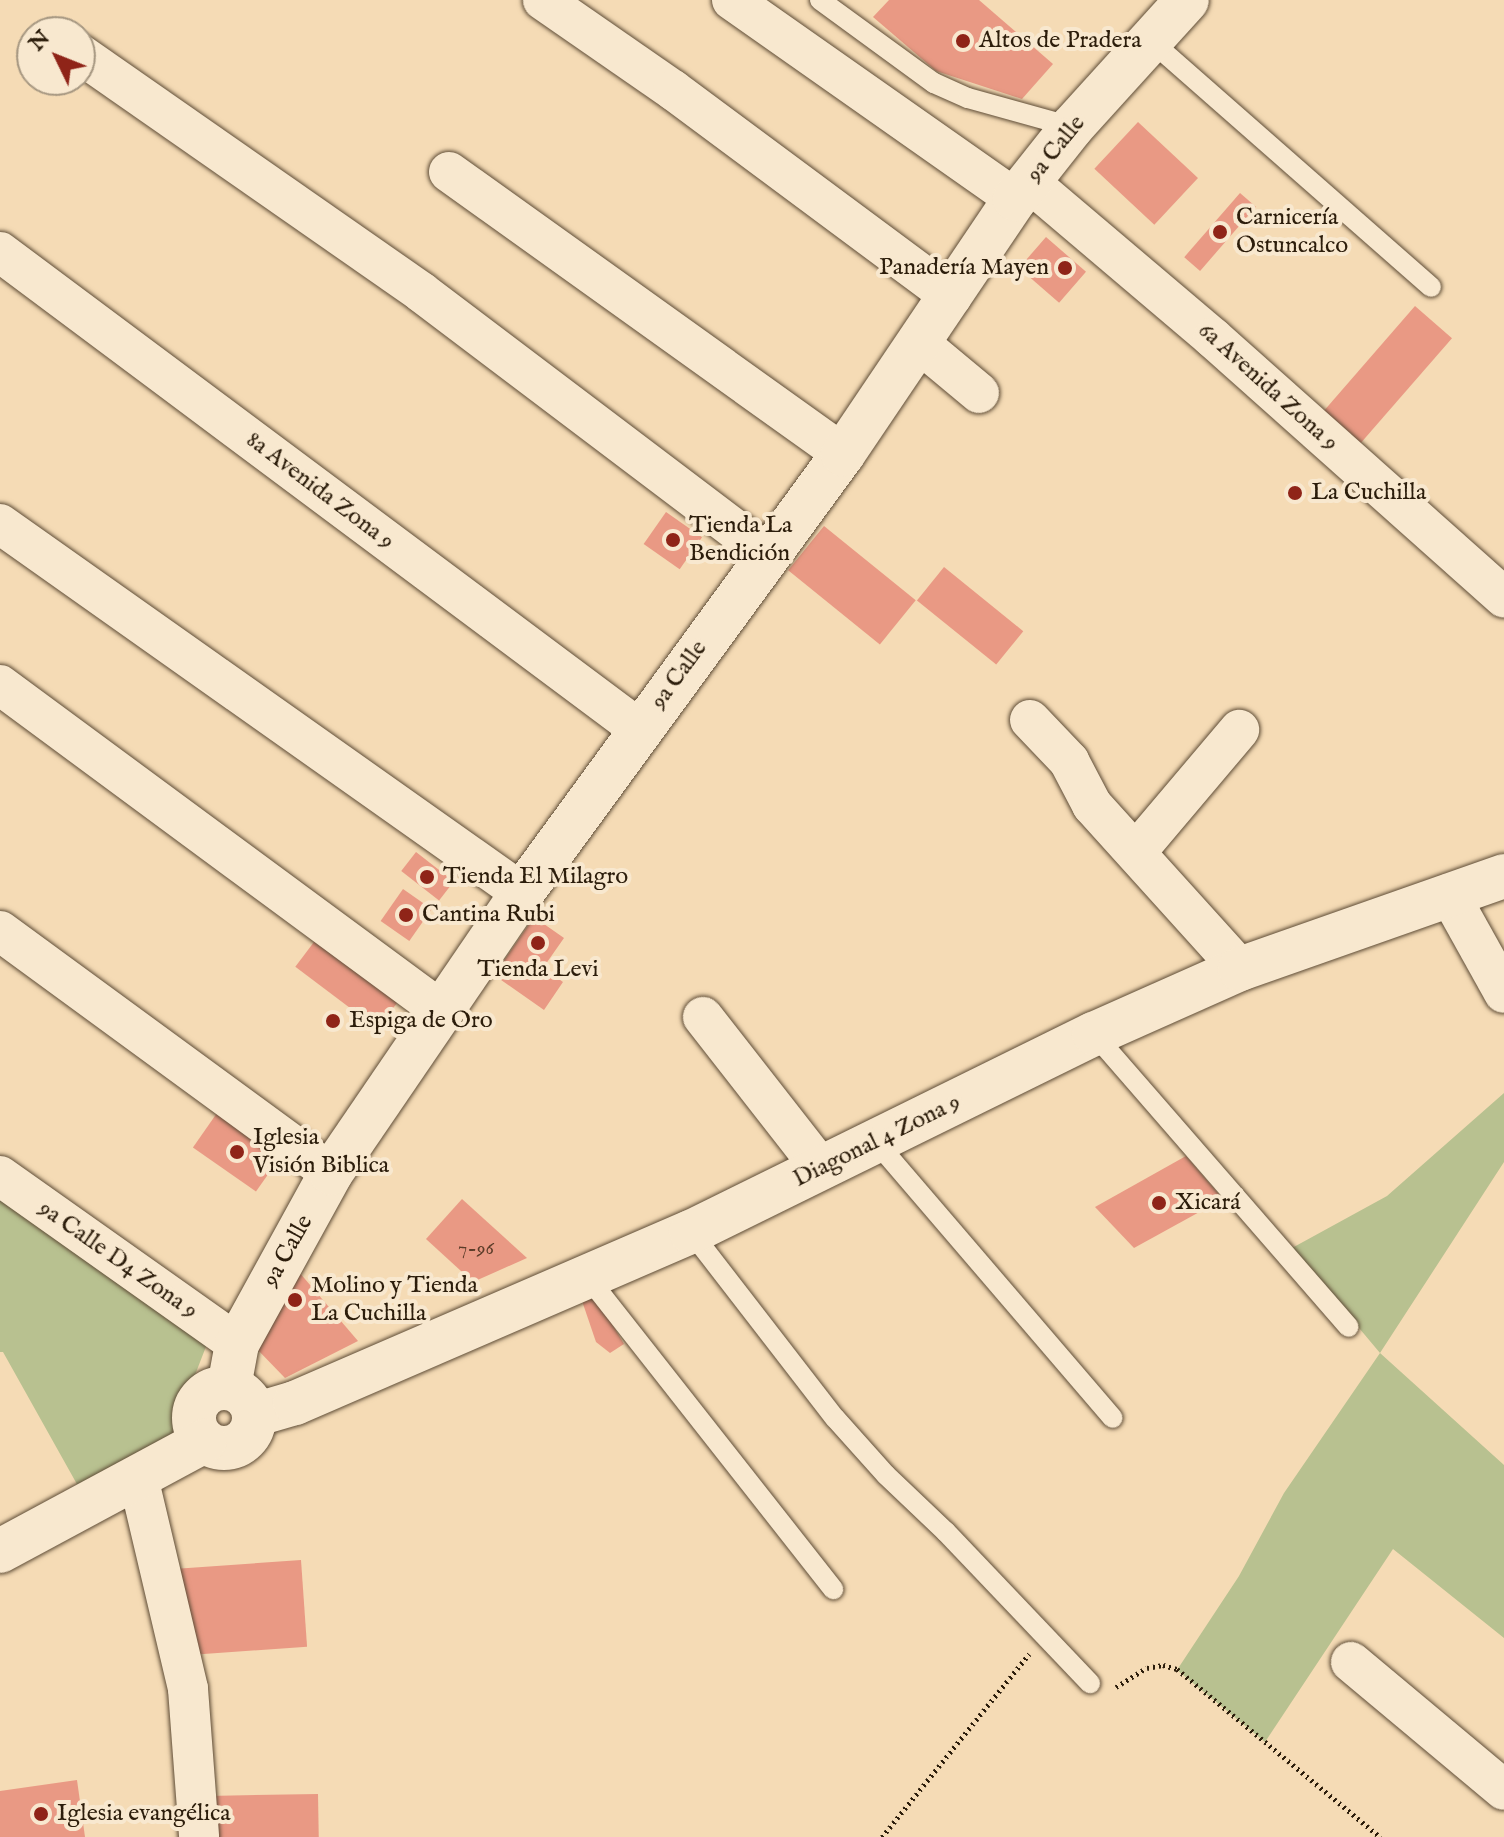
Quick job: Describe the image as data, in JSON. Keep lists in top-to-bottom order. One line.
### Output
{"streets":{"street":["9a Calle","6a Avenida Zona 9","8a Avenida Zona 9","Diagonal 4 Zona 9","9a Calle D4 Zona 9"]},"crossings":[["9a Calle","6a Avenida Zona 9"],["9a Calle","8a Avenida Zona 9"],["9a Calle","Diagonal 4 Zona 9"],["9a Calle","9a Calle D4 Zona 9"]],"places":["Altos de Pradera","Carnicería Ostuncalco","Panadería Mayen","La Cuchilla","Tienda La Bendición","Tienda El Milagro","Cantina Rubi","Tienda Levi","Espiga de Oro","Iglesia Visión Biblica","Xicará","Molino y Tienda La Cuchilla","Iglesia evangélica"],"house_numbers":["7-96"],"north":"top left"}
